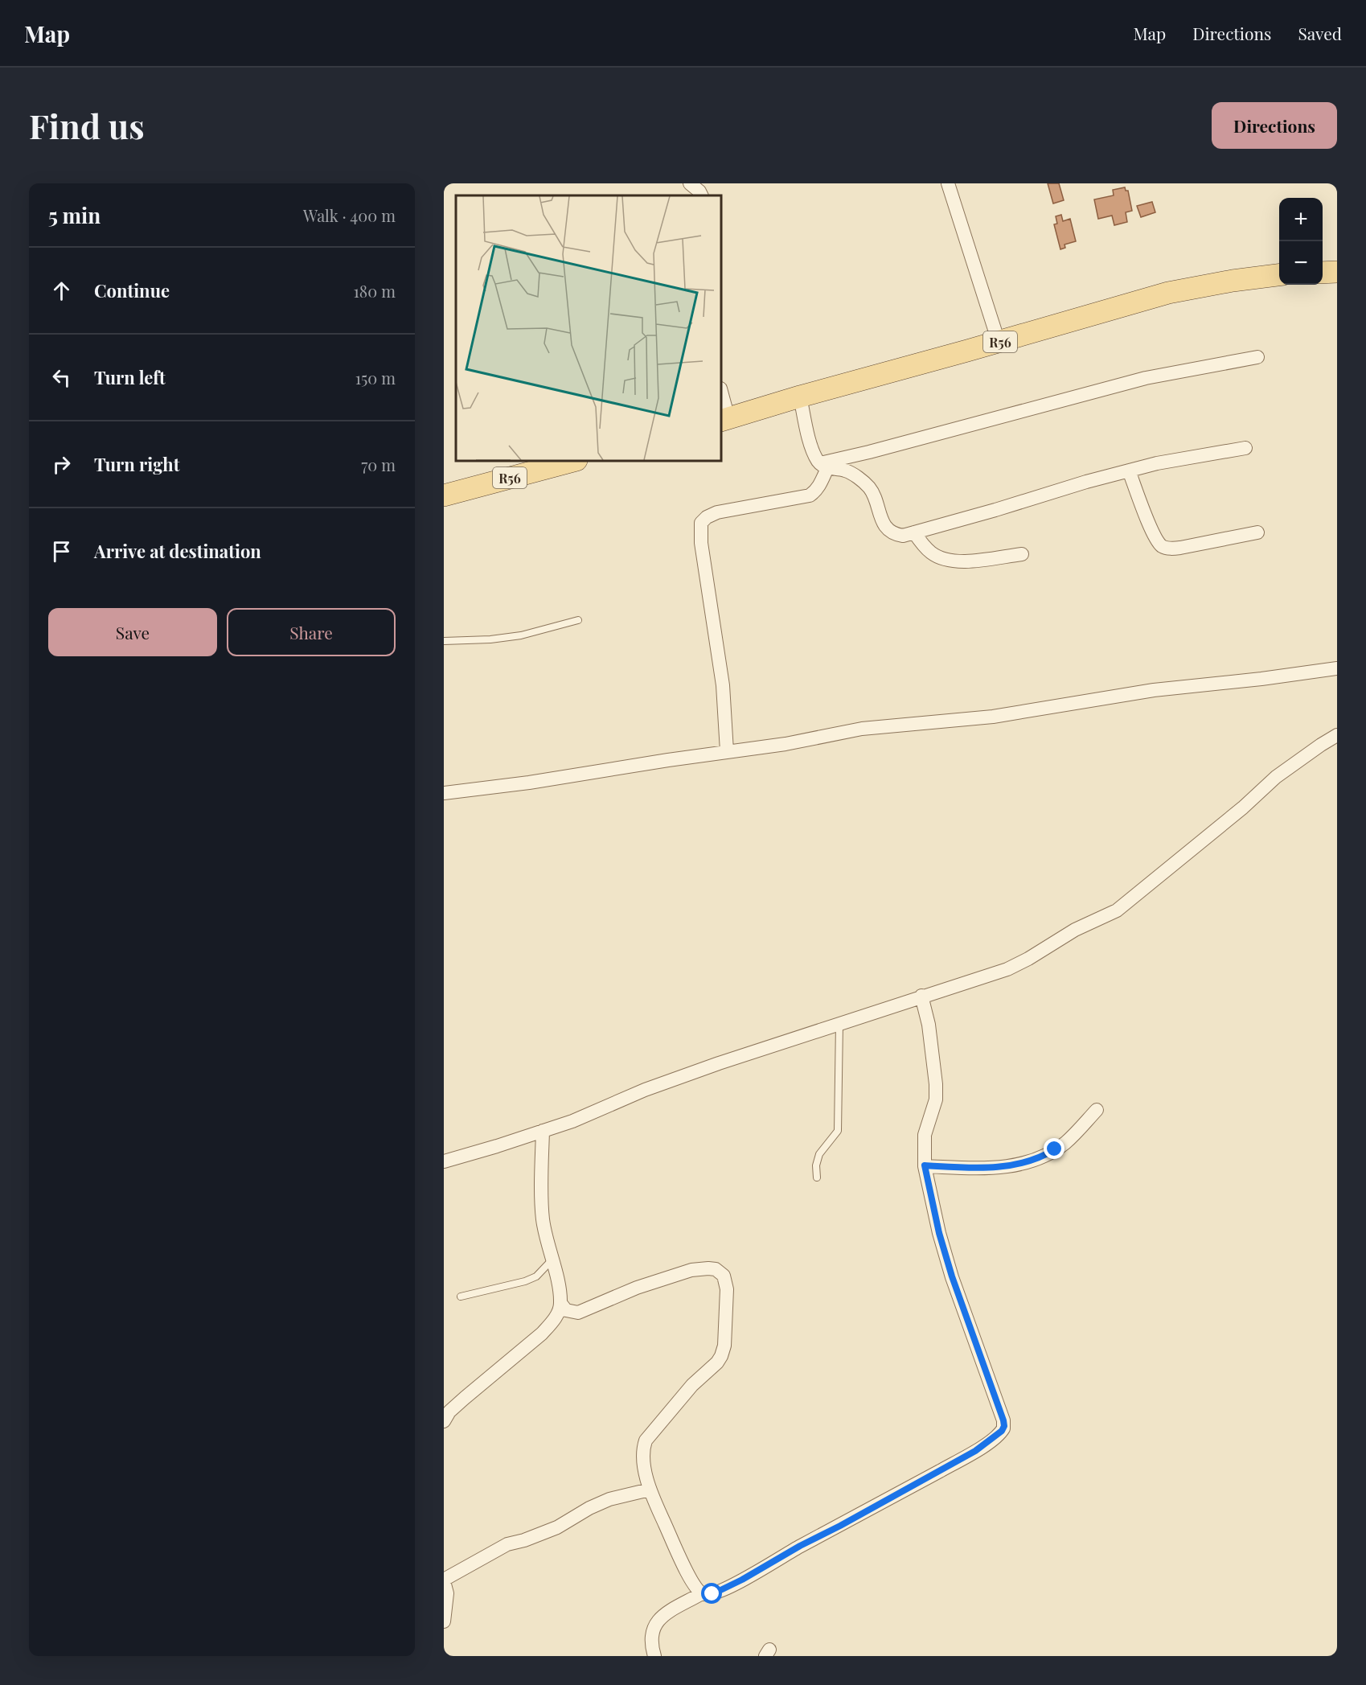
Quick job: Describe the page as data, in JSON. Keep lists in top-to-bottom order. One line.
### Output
{"streets":{"main road":["R56"]},"page":{"header":"Map","nav":["Map","Directions","Saved"],"buttons":["Directions",["Save","Share"]],"title":"Find us","heading":["5 min","Walk · 400 m"],"map_buttons":["+","−"],"list":[["Continue","180 m"],["Turn left","150 m"],["Turn right","70 m"],"Arrive at destination"]}}
